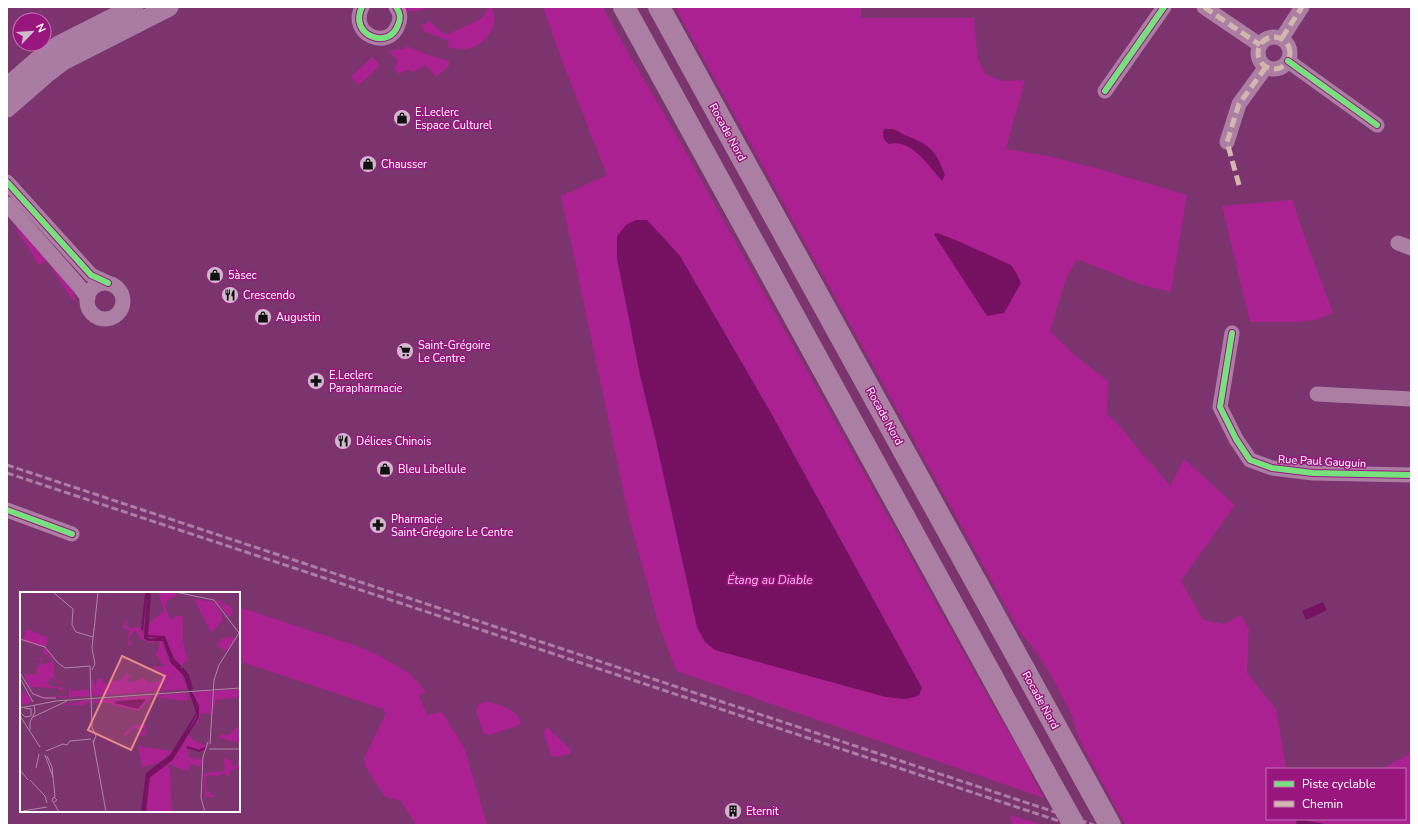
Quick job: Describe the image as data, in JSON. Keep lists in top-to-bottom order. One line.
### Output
{"streets":{"highway":["Rocade Nord"],"street":["Rue Paul Gauguin"]},"water":["Étang au Diable"],"places":{"shop":["E.Leclerc Espace Culturel","Chausser","5àsec","Augustin","Bleu Libellule"],"restaurant":["Crescendo","Délices Chinois"],"supermarket":["Saint-Grégoire Le Centre"],"pharmacy":["E.Leclerc Parapharmacie","Pharmacie Saint-Grégoire Le Centre"],"building":["Eternit"]},"legend":["Piste cyclable","Chemin"],"north":"top right"}
